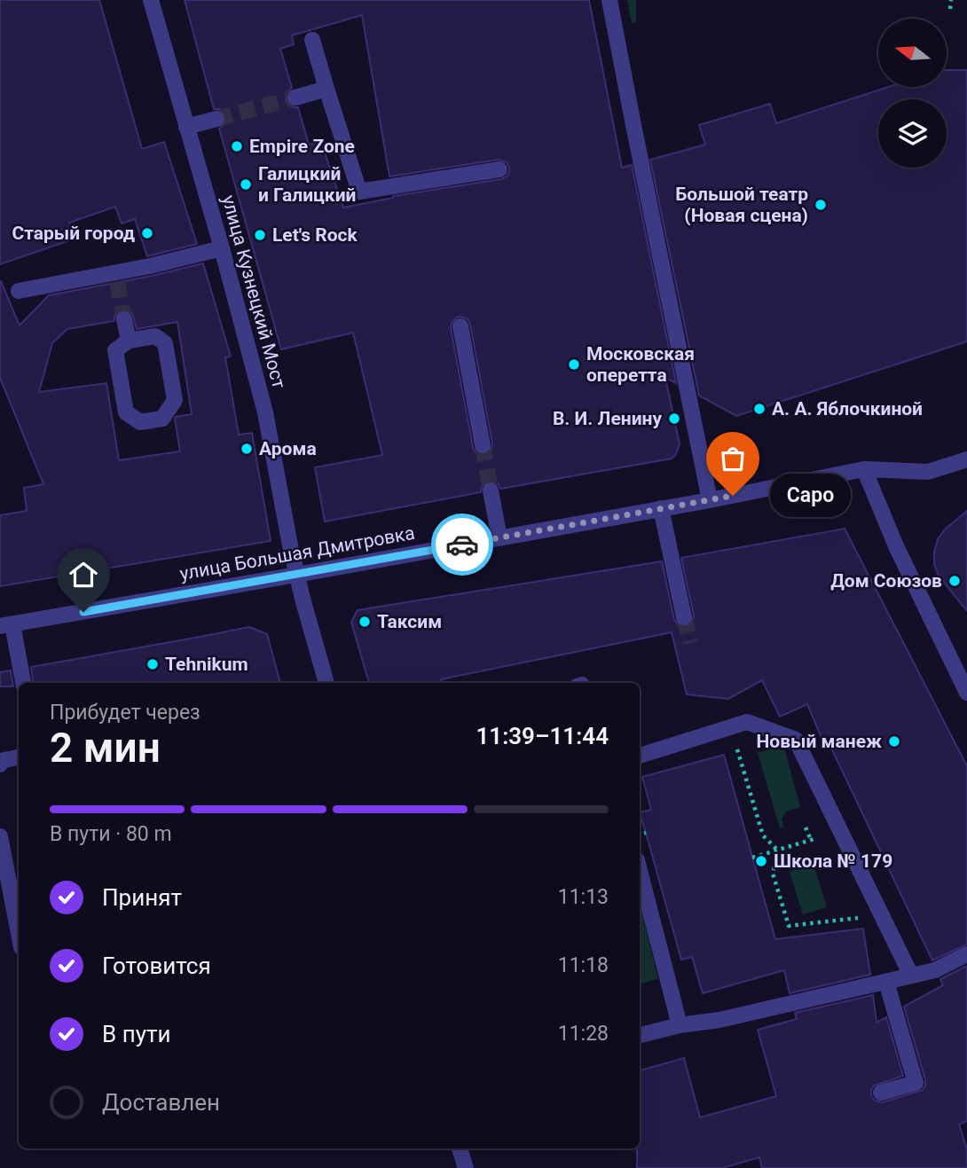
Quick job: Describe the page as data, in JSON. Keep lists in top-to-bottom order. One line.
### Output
{"streets":{"street":["улица Кузнецкий Мост","улица Большая Дмитровка"]},"crossings":[["улица Кузнецкий Мост","улица Большая Дмитровка"]],"places":["Empire Zone","Галицкий и Галицкий","Большой театр (Новая сцена)","Старый город","Let's Rock","Московская оперетта","А. А. Яблочкиной","В. И. Ленину","Арома","Capo","Дом Союзов","Таксим","Tehnikum","Новый манеж","Школа № 179"],"north":"left","page":{"bubble":"Capo","heading":["2 мин","Прибудет через","11:39–11:44"],"bar":"В пути · 80 m","list":[["Принят","11:13"],["Готовится","11:18"],["В пути","11:28"],"Доставлен"]}}
